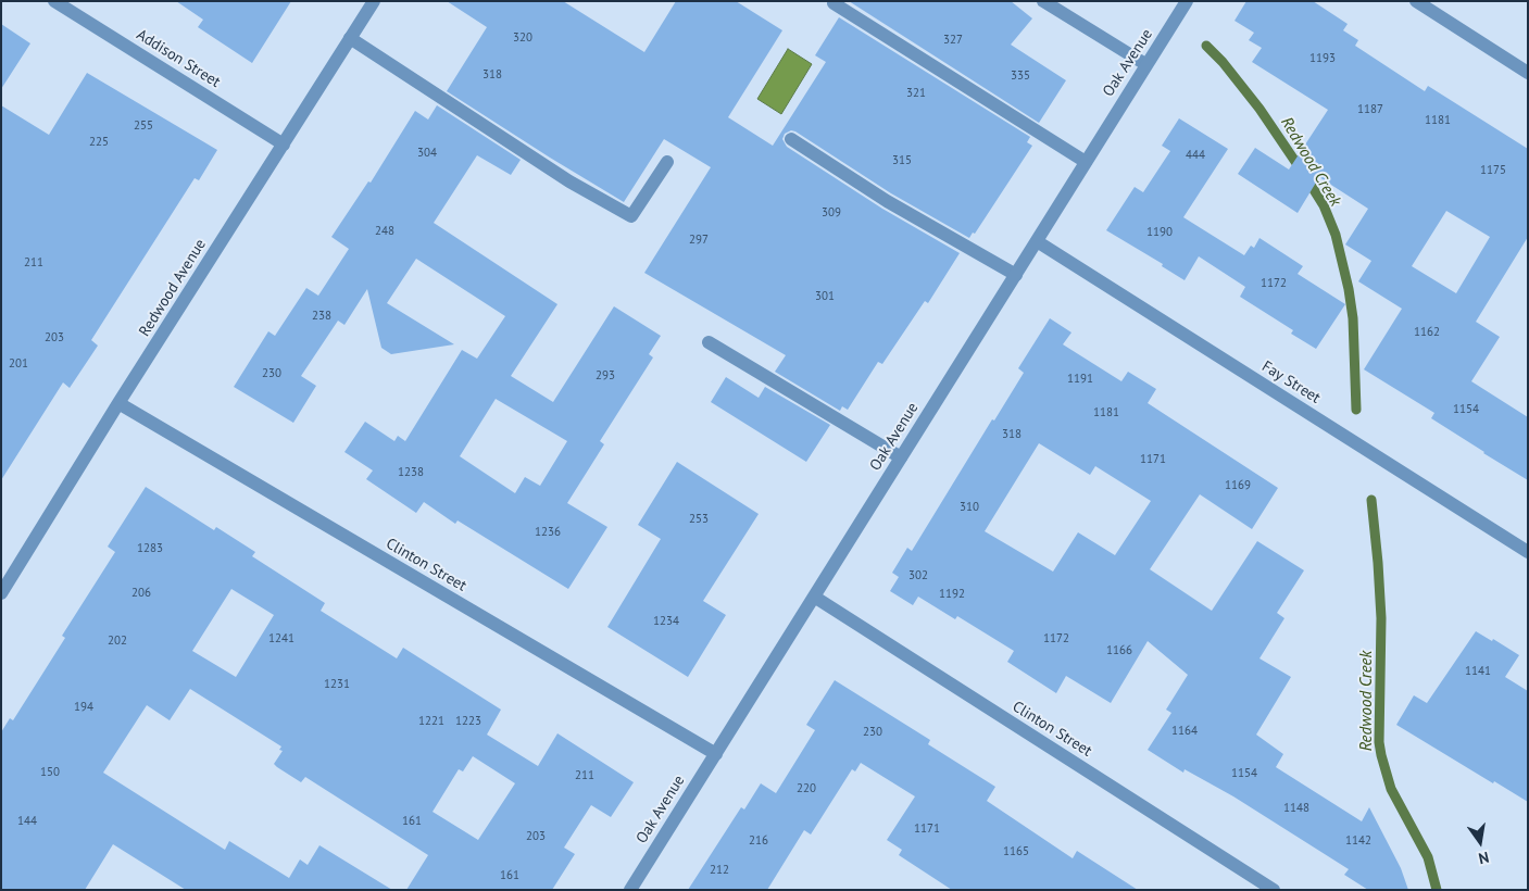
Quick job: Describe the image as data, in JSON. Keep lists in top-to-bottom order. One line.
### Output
{"streets":{"street":["Addison Street","Oak Avenue","Redwood Avenue","Fay Street","Clinton Street"]},"crossings":[["Addison Street","Redwood Avenue"],["Oak Avenue","Fay Street"],["Oak Avenue","Clinton Street"],["Redwood Avenue","Clinton Street"]],"water":["Redwood Creek"],"house_numbers":["320","327","1193","318","335","321","1187","1181","255","225","304","444","315","1175","309","248","1190","297","211","1172","301","238","1162","203","201","230","293","1191","1154","1181","318","1171","1238","1169","310","253","1236","1283","302","206","1192","1234","1241","1172","202","1166","1141","1231","194","1221","1223","1164","230","150","1154","211","220","1148","144","161","1171","203","216","1142","1165","212","161"],"north":"bottom"}
